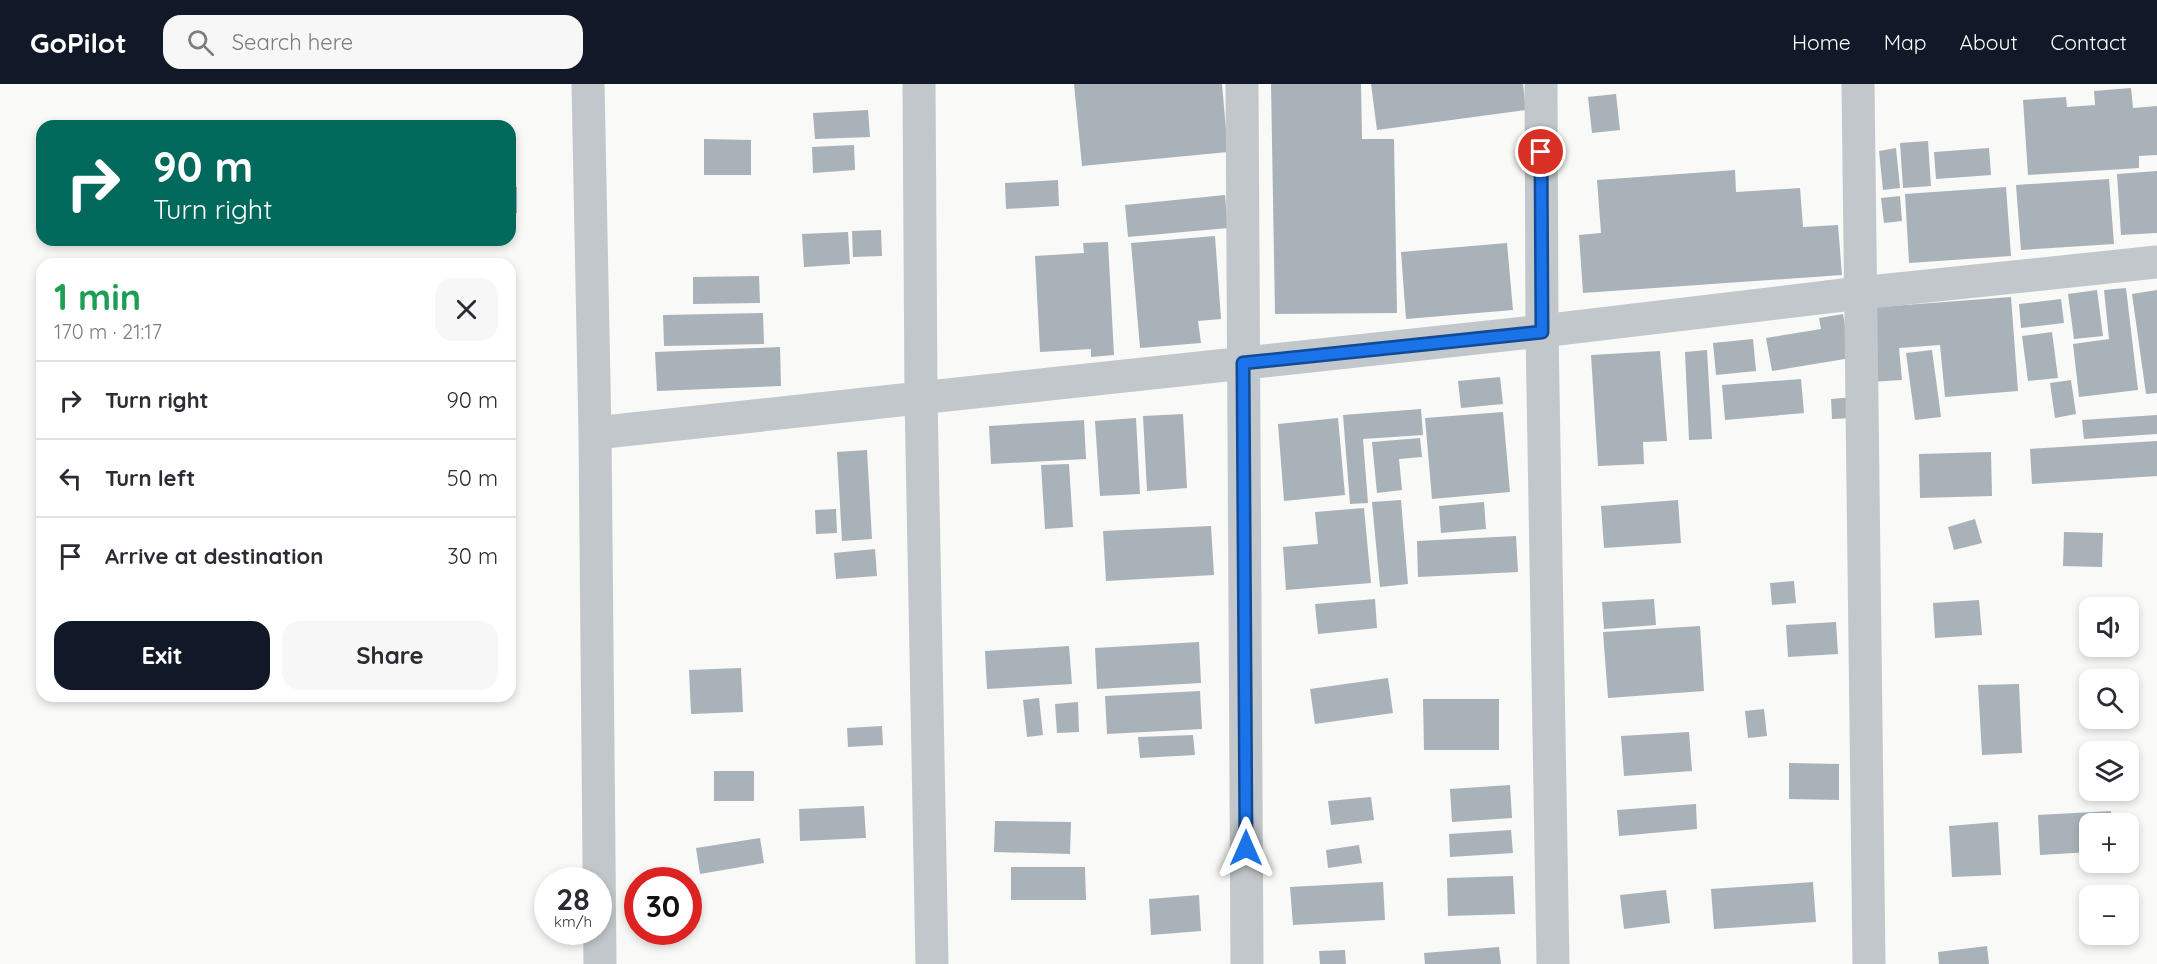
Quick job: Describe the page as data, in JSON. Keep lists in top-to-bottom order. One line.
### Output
{"page":{"header":"GoPilot","search":"Search here","nav":["Home","Map","About","Contact"],"turn":["90 m","Turn right"],"heading":["1 min","170 m · 21:17"],"list":[{"name":"Turn right","value":"90 m"},{"name":"Turn left","value":"50 m"},{"name":"Arrive at destination","value":"30 m"}],"map_buttons":["+","−"],"buttons":["Exit","Share"],"speed":"28 km/h","limit":"30"}}
